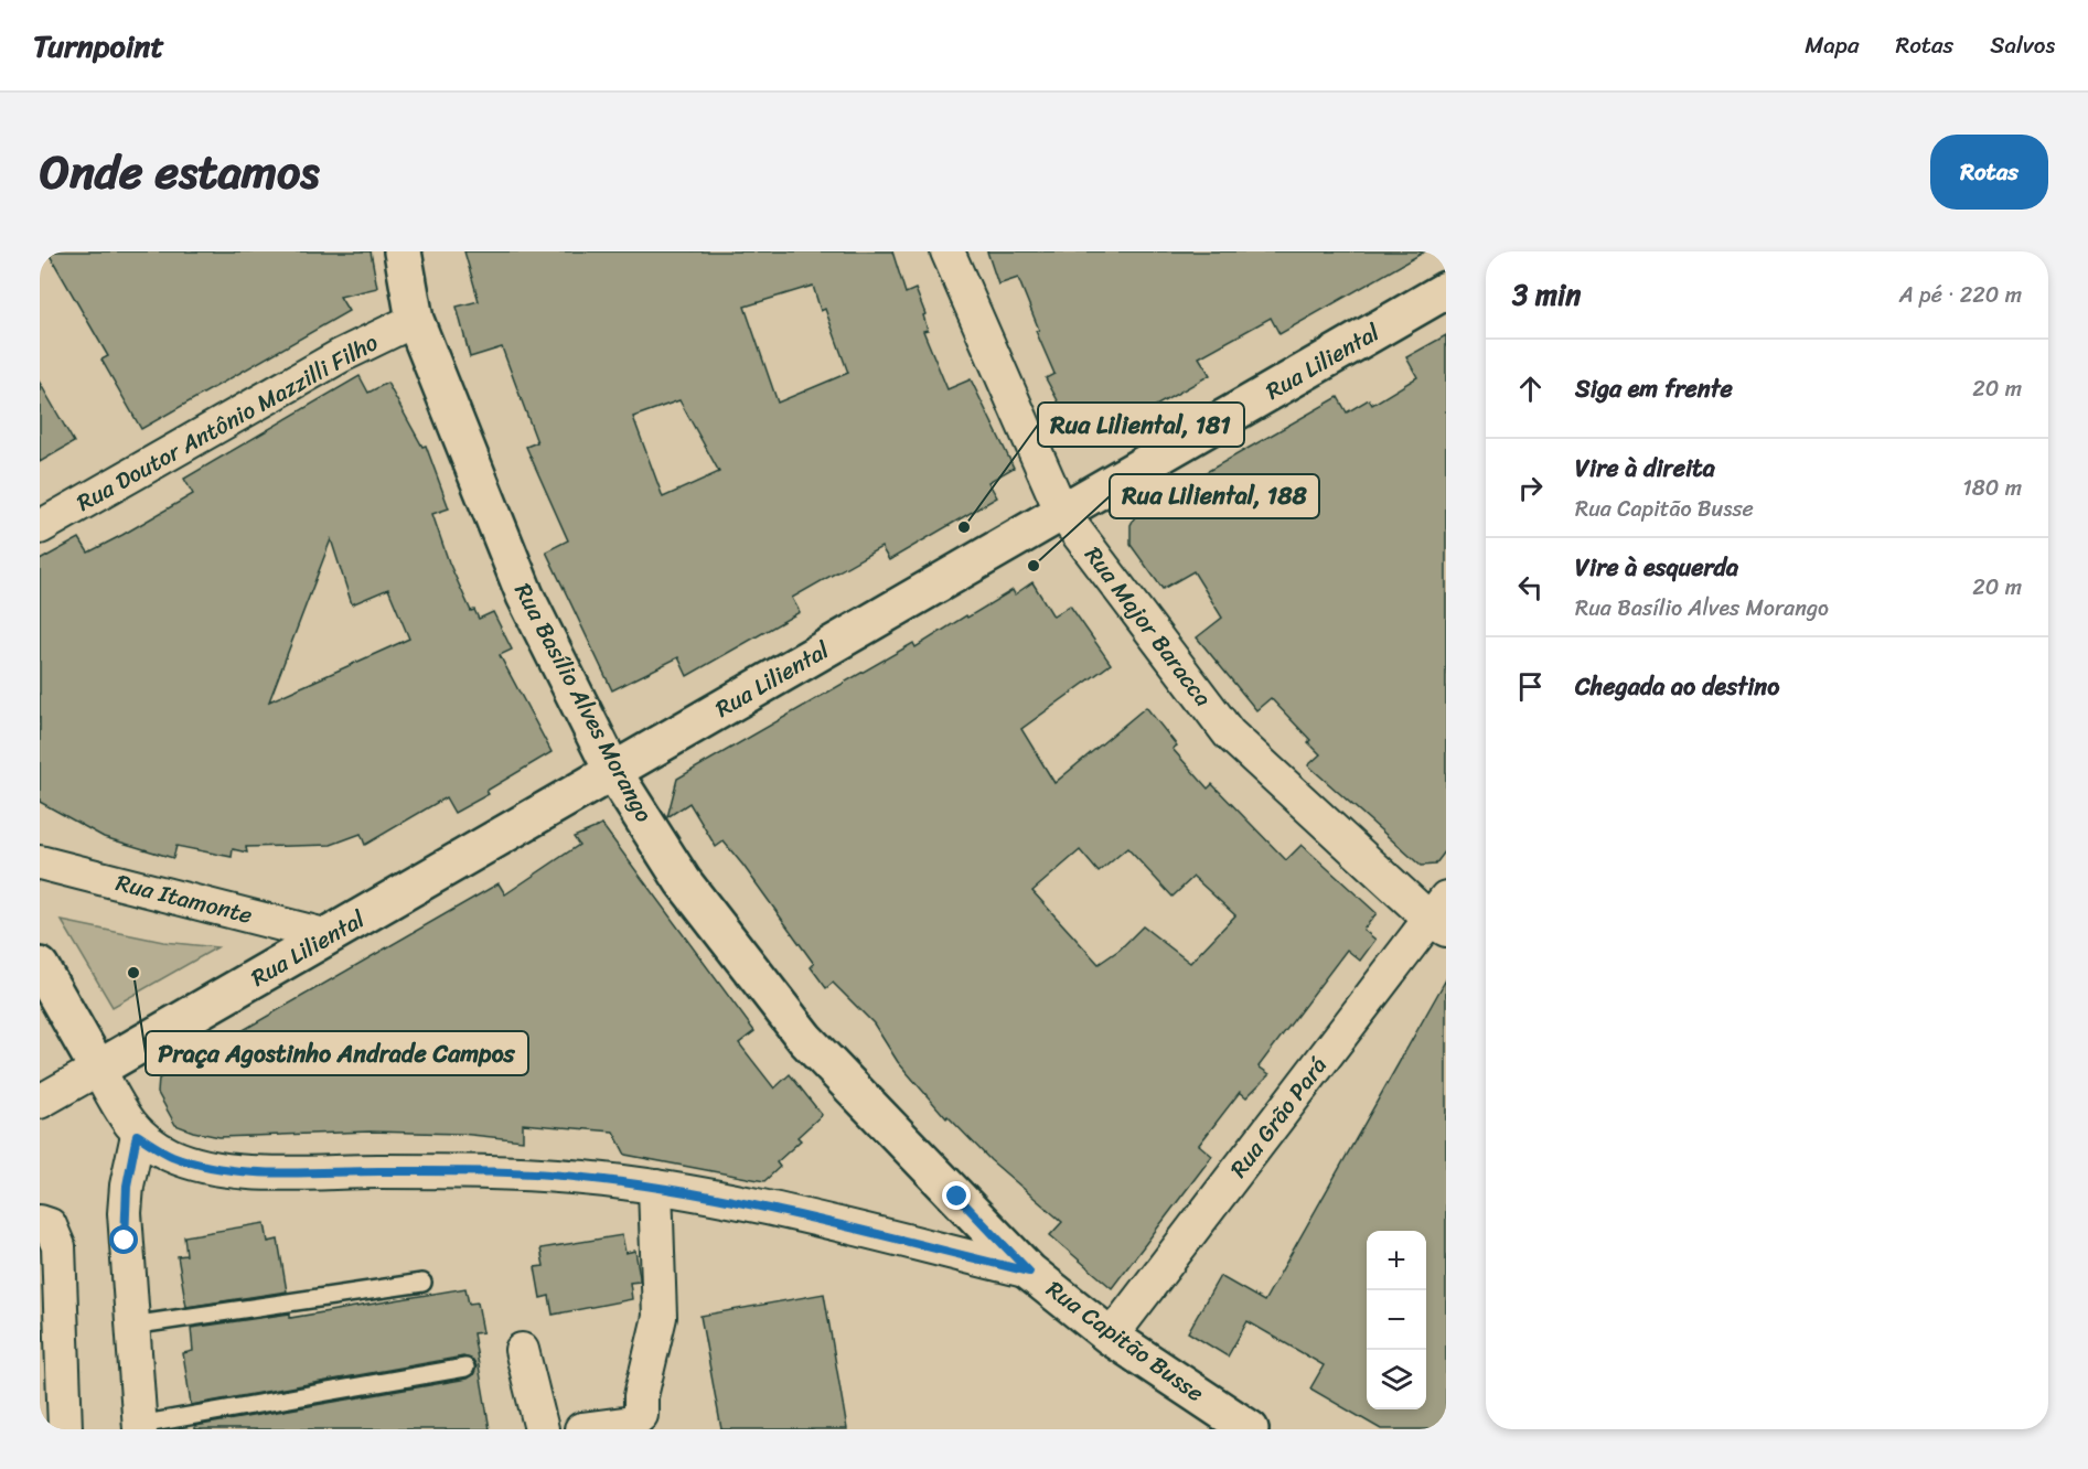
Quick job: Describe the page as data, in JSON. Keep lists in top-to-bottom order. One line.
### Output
{"streets":{"street":["Rua Liliental","Rua Doutor Antônio Mazzilli Filho","Rua Major Baracca","Rua Basílio Alves Morango","Rua Itamonte","Rua Grão Pará","Rua Capitão Busse"]},"crossings":[["Rua Liliental","Rua Major Baracca"],["Rua Liliental","Rua Basílio Alves Morango"],["Rua Liliental","Rua Itamonte"],["Rua Liliental","Rua Capitão Busse"],["Rua Doutor Antônio Mazzilli Filho","Rua Basílio Alves Morango"],["Rua Major Baracca","Rua Grão Pará"],["Rua Basílio Alves Morango","Rua Capitão Busse"],["Rua Grão Pará","Rua Capitão Busse"]],"places":["Rua Liliental, 181","Rua Liliental, 188","Praça Agostinho Andrade Campos"],"page":{"header":"Turnpoint","nav":["Mapa","Rotas","Salvos"],"title":"Onde estamos","buttons":"Rotas","heading":["3 min","A pé · 220 m"],"list":[["Siga em frente","20 m"],["Vire à direita","Rua Capitão Busse","180 m"],["Vire à esquerda","Rua Basílio Alves Morango","20 m"],"Chegada ao destino"],"map_buttons":["+","−"]}}
